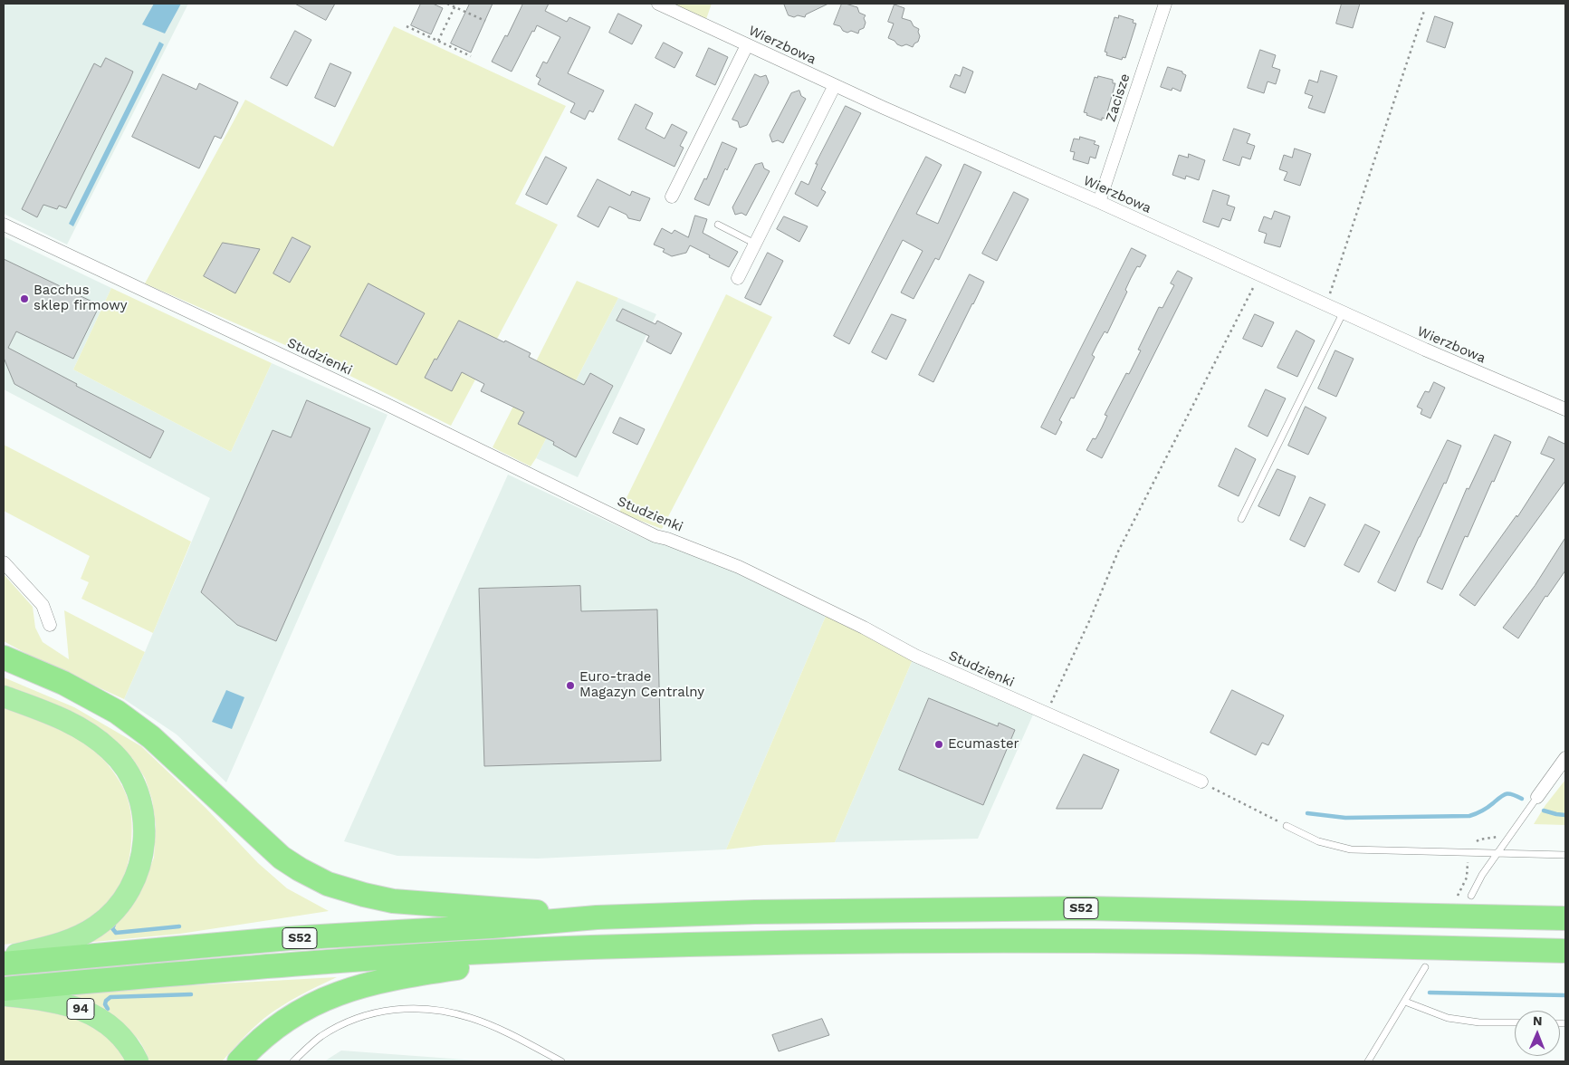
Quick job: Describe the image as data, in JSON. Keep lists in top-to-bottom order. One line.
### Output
{"streets":{"highway":["S52","94"],"street":["Wierzbowa","Zacisze","Studzienki"]},"crossings":[["Wierzbowa","Zacisze"]],"places":["Bacchus sklep firmowy","Euro-trade Magazyn Centralny","Ecumaster"],"north":"top"}
